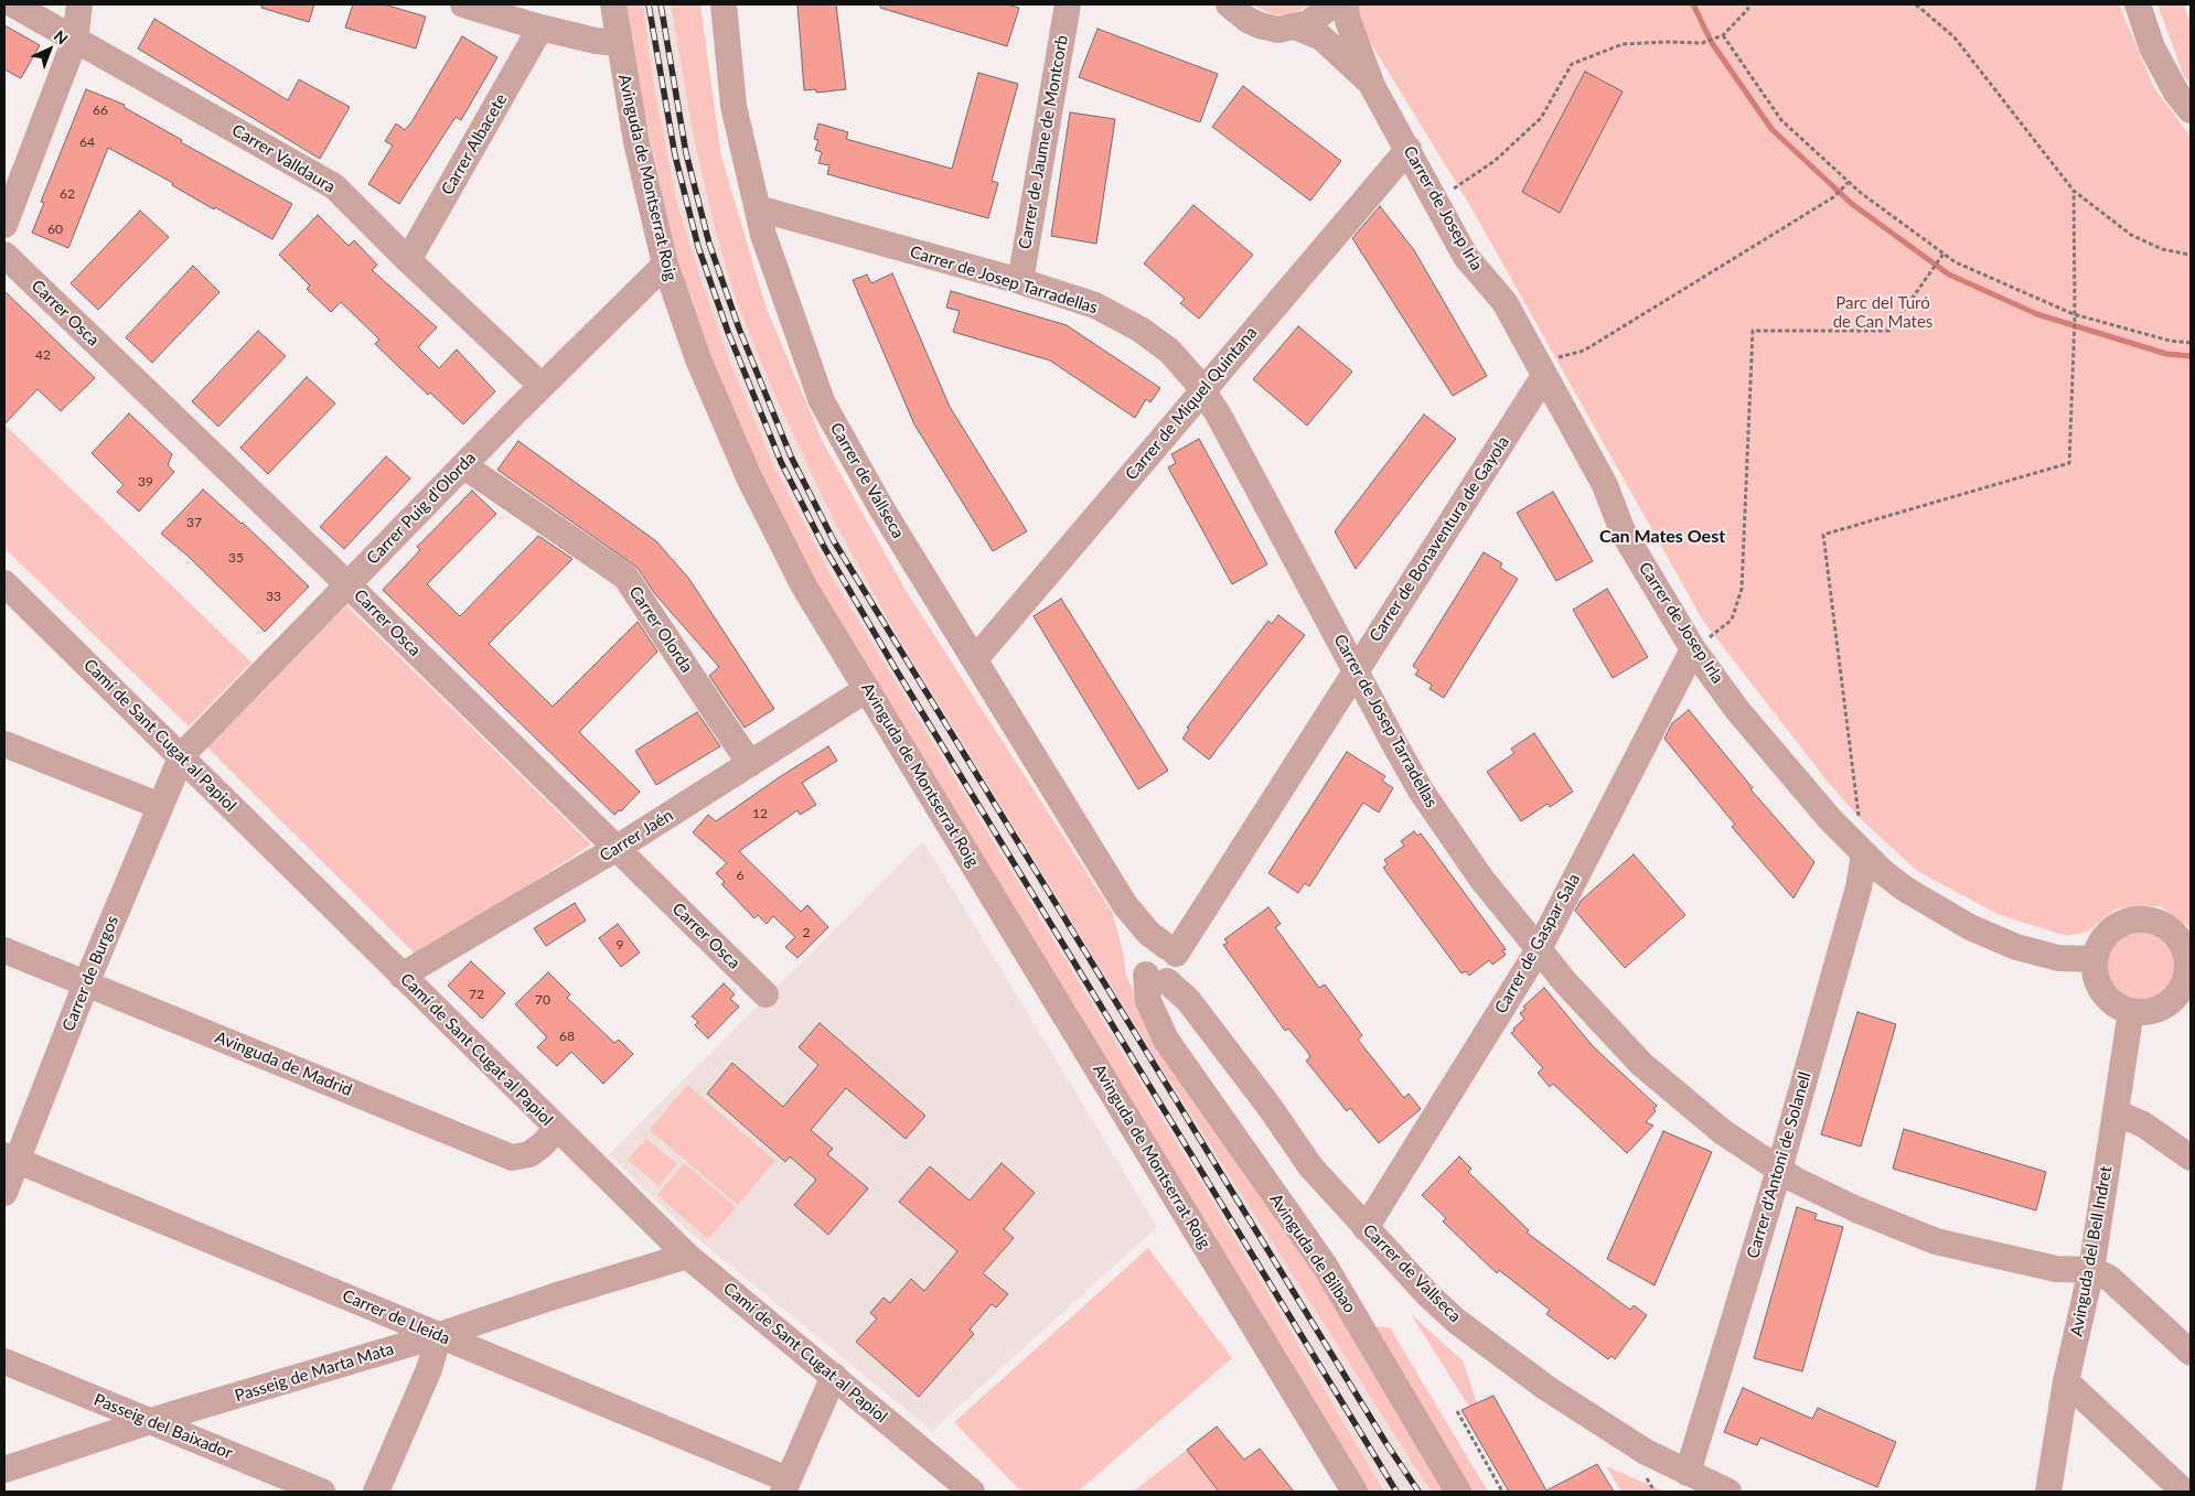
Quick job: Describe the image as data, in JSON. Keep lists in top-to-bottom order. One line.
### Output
{"streets":{"street":["Carrer de Jaume de Montcorb","Carrer Albacete","Carrer Valldaura","Avinguda de Montserrat Roig","Carrer de Josep Irla","Carrer de Josep Tarradellas","Carrer Osca","Carrer de Miquel Quintana","Carrer de Vallseca","Carrer Puig d'Olorda","Carrer de Bonaventura de Gayola","Carrer Olorda","Camí de Sant Cugat al Papiol","Carrer Jaén","Carrer de Gaspar Sala","Carrer de Burgos","Avinguda de Madrid","Carrer d'Antoni de Solanell","Avinguda del Bell Indret","Avinguda de Bilbao","Carrer de Lleida","Passeig de Marta Mata","Passeig del Baixador"]},"crossings":[["Carrer de Jaume de Montcorb","Carrer de Josep Tarradellas"],["Carrer Albacete","Carrer Valldaura"],["Carrer Valldaura","Carrer Puig d'Olorda"],["Avinguda de Montserrat Roig","Carrer Puig d'Olorda"],["Avinguda de Montserrat Roig","Carrer Jaén"],["Carrer de Josep Irla","Carrer de Miquel Quintana"],["Carrer de Josep Irla","Carrer de Bonaventura de Gayola"],["Carrer de Josep Irla","Carrer de Gaspar Sala"],["Carrer de Josep Irla","Carrer d'Antoni de Solanell"],["Carrer de Josep Irla","Avinguda del Bell Indret"],["Carrer de Josep Tarradellas","Carrer de Miquel Quintana"],["Carrer de Josep Tarradellas","Carrer de Vallseca"],["Carrer de Josep Tarradellas","Carrer de Bonaventura de Gayola"],["Carrer de Josep Tarradellas","Carrer de Gaspar Sala"],["Carrer de Josep Tarradellas","Carrer d'Antoni de Solanell"],["Carrer de Josep Tarradellas","Avinguda del Bell Indret"],["Carrer Osca","Carrer Puig d'Olorda"],["Carrer Osca","Carrer Jaén"],["Carrer de Miquel Quintana","Carrer de Vallseca"],["Carrer de Vallseca","Carrer de Bonaventura de Gayola"],["Carrer de Vallseca","Carrer de Gaspar Sala"],["Carrer de Vallseca","Carrer d'Antoni de Solanell"],["Carrer de Vallseca","Avinguda de Bilbao"],["Carrer Puig d'Olorda","Carrer Olorda"],["Carrer Puig d'Olorda","Camí de Sant Cugat al Papiol"],["Carrer Puig d'Olorda","Carrer de Burgos"],["Carrer de Bonaventura de Gayola","Avinguda de Bilbao"],["Carrer Olorda","Carrer Jaén"],["Camí de Sant Cugat al Papiol","Carrer Jaén"],["Camí de Sant Cugat al Papiol","Carrer de Burgos"],["Camí de Sant Cugat al Papiol","Avinguda de Madrid"],["Camí de Sant Cugat al Papiol","Passeig de Marta Mata"],["Carrer de Burgos","Avinguda de Madrid"],["Carrer de Burgos","Carrer de Lleida"],["Carrer de Lleida","Passeig de Marta Mata"],["Passeig de Marta Mata","Passeig del Baixador"]],"districts":["Can Mates Oest"],"parks":["Parc del Turó de Can Mates"],"house_numbers":["66","64","62","60","42","39","37","35","33","12","6","2","9","72","70","68"],"north":"top right"}
